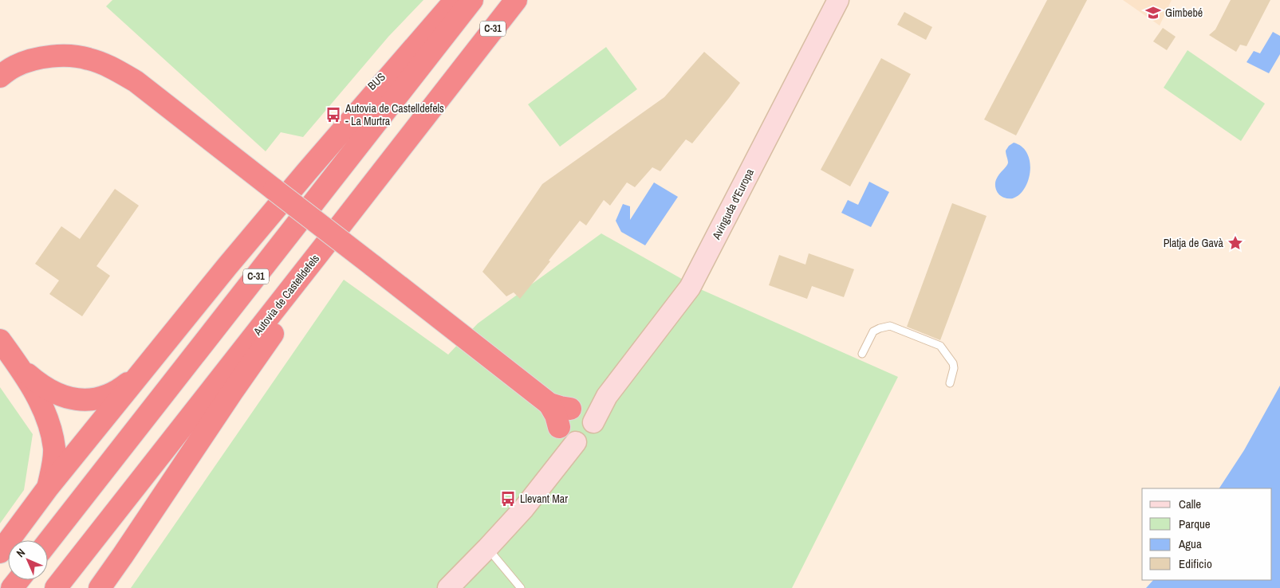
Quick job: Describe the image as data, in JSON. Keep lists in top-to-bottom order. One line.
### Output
{"streets":{"highway":["C-31","Autovia de Castelldefels"],"street":["Avinguda d'Europa"],"lane":["BUS"]},"places":{"school or university":["Gimbebé"],"bus stop":["Autovia de Castelldefels - La Murtra","Llevant Mar"],"place":["Platja de Gavà"]},"legend":["Calle","Parque","Agua","Edificio"],"north":"top left"}
